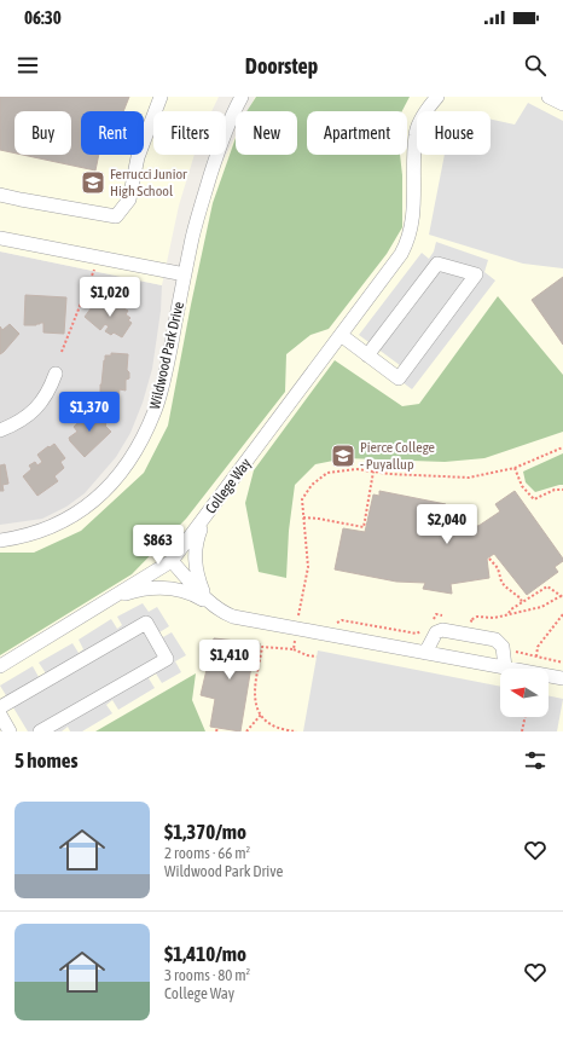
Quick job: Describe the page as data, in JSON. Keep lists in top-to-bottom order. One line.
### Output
{"streets":{"street":["Wildwood Park Drive","College Way"]},"places":{"school or university":["Ferrucci Junior High School","Pierce College - Puyallup"]},"north":"left","page":{"status":"06:30","header":"Doorstep","chip":["Buy","Rent","Filters","New","Apartment","House"],"price":["$1,020","$1,370","$2,040","$863","$1,410"],"heading":"5 homes","list":[{"name":"$1,370/mo","note":"2 rooms · 66 m² · Wildwood Park Drive"},{"name":"$1,410/mo","note":"3 rooms · 80 m² · College Way"}]}}
